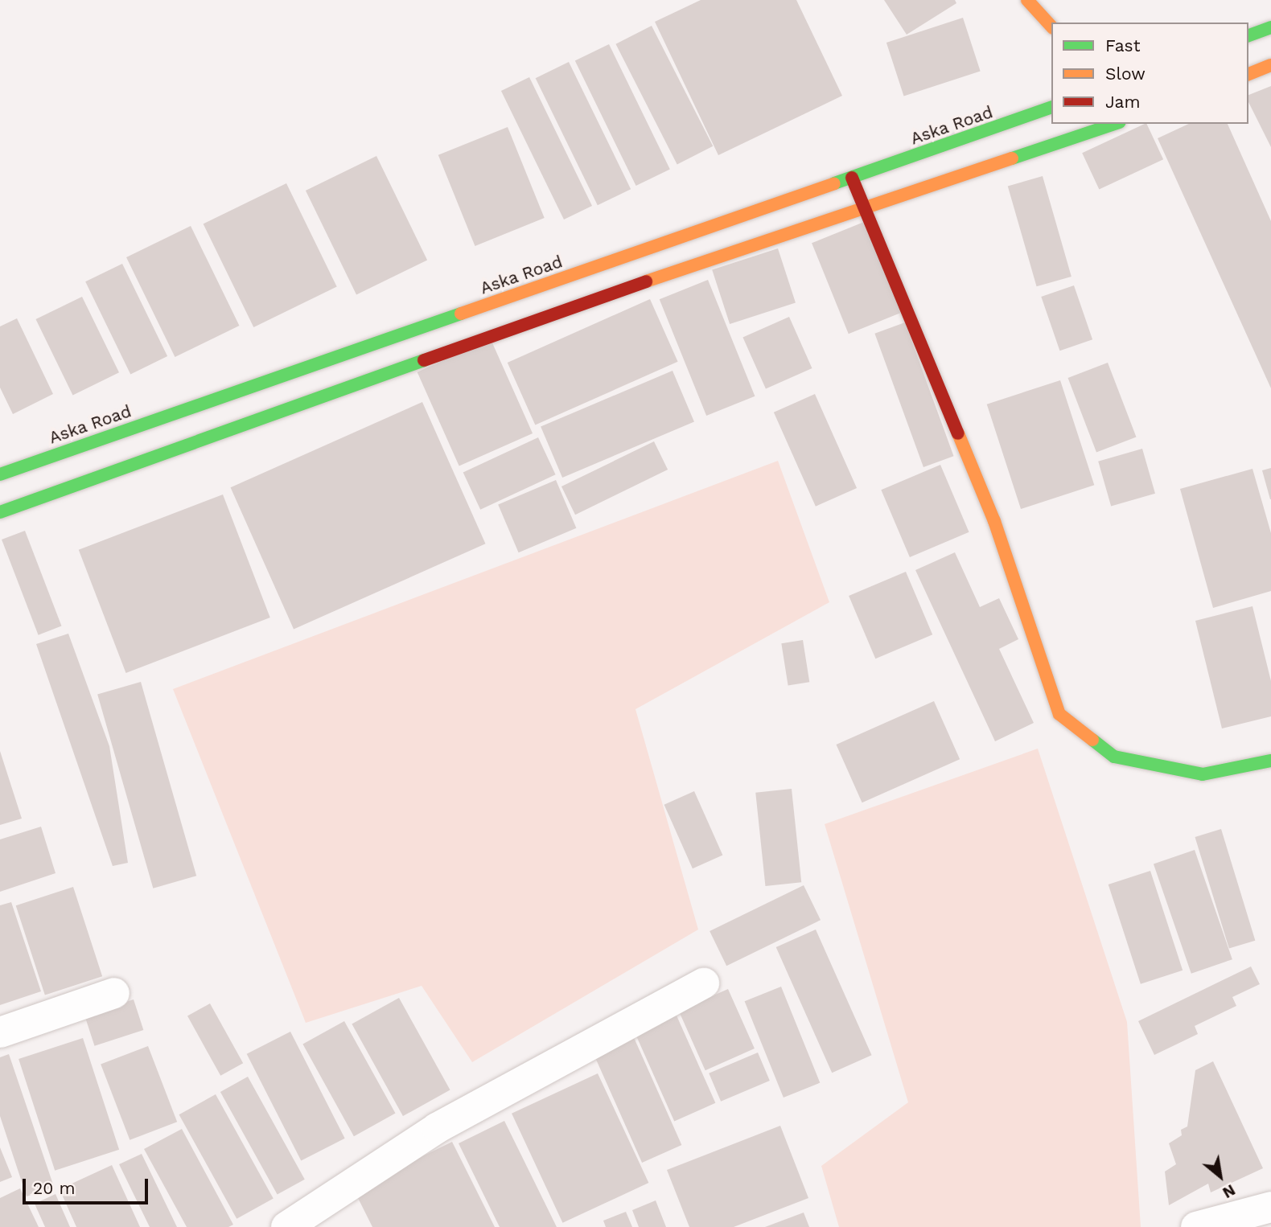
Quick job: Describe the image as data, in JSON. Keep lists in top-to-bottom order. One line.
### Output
{"streets":{"main road":["Aska Road"]},"legend":["Fast","Slow","Jam"],"scale_bar":"20 m","north":"bottom right"}
